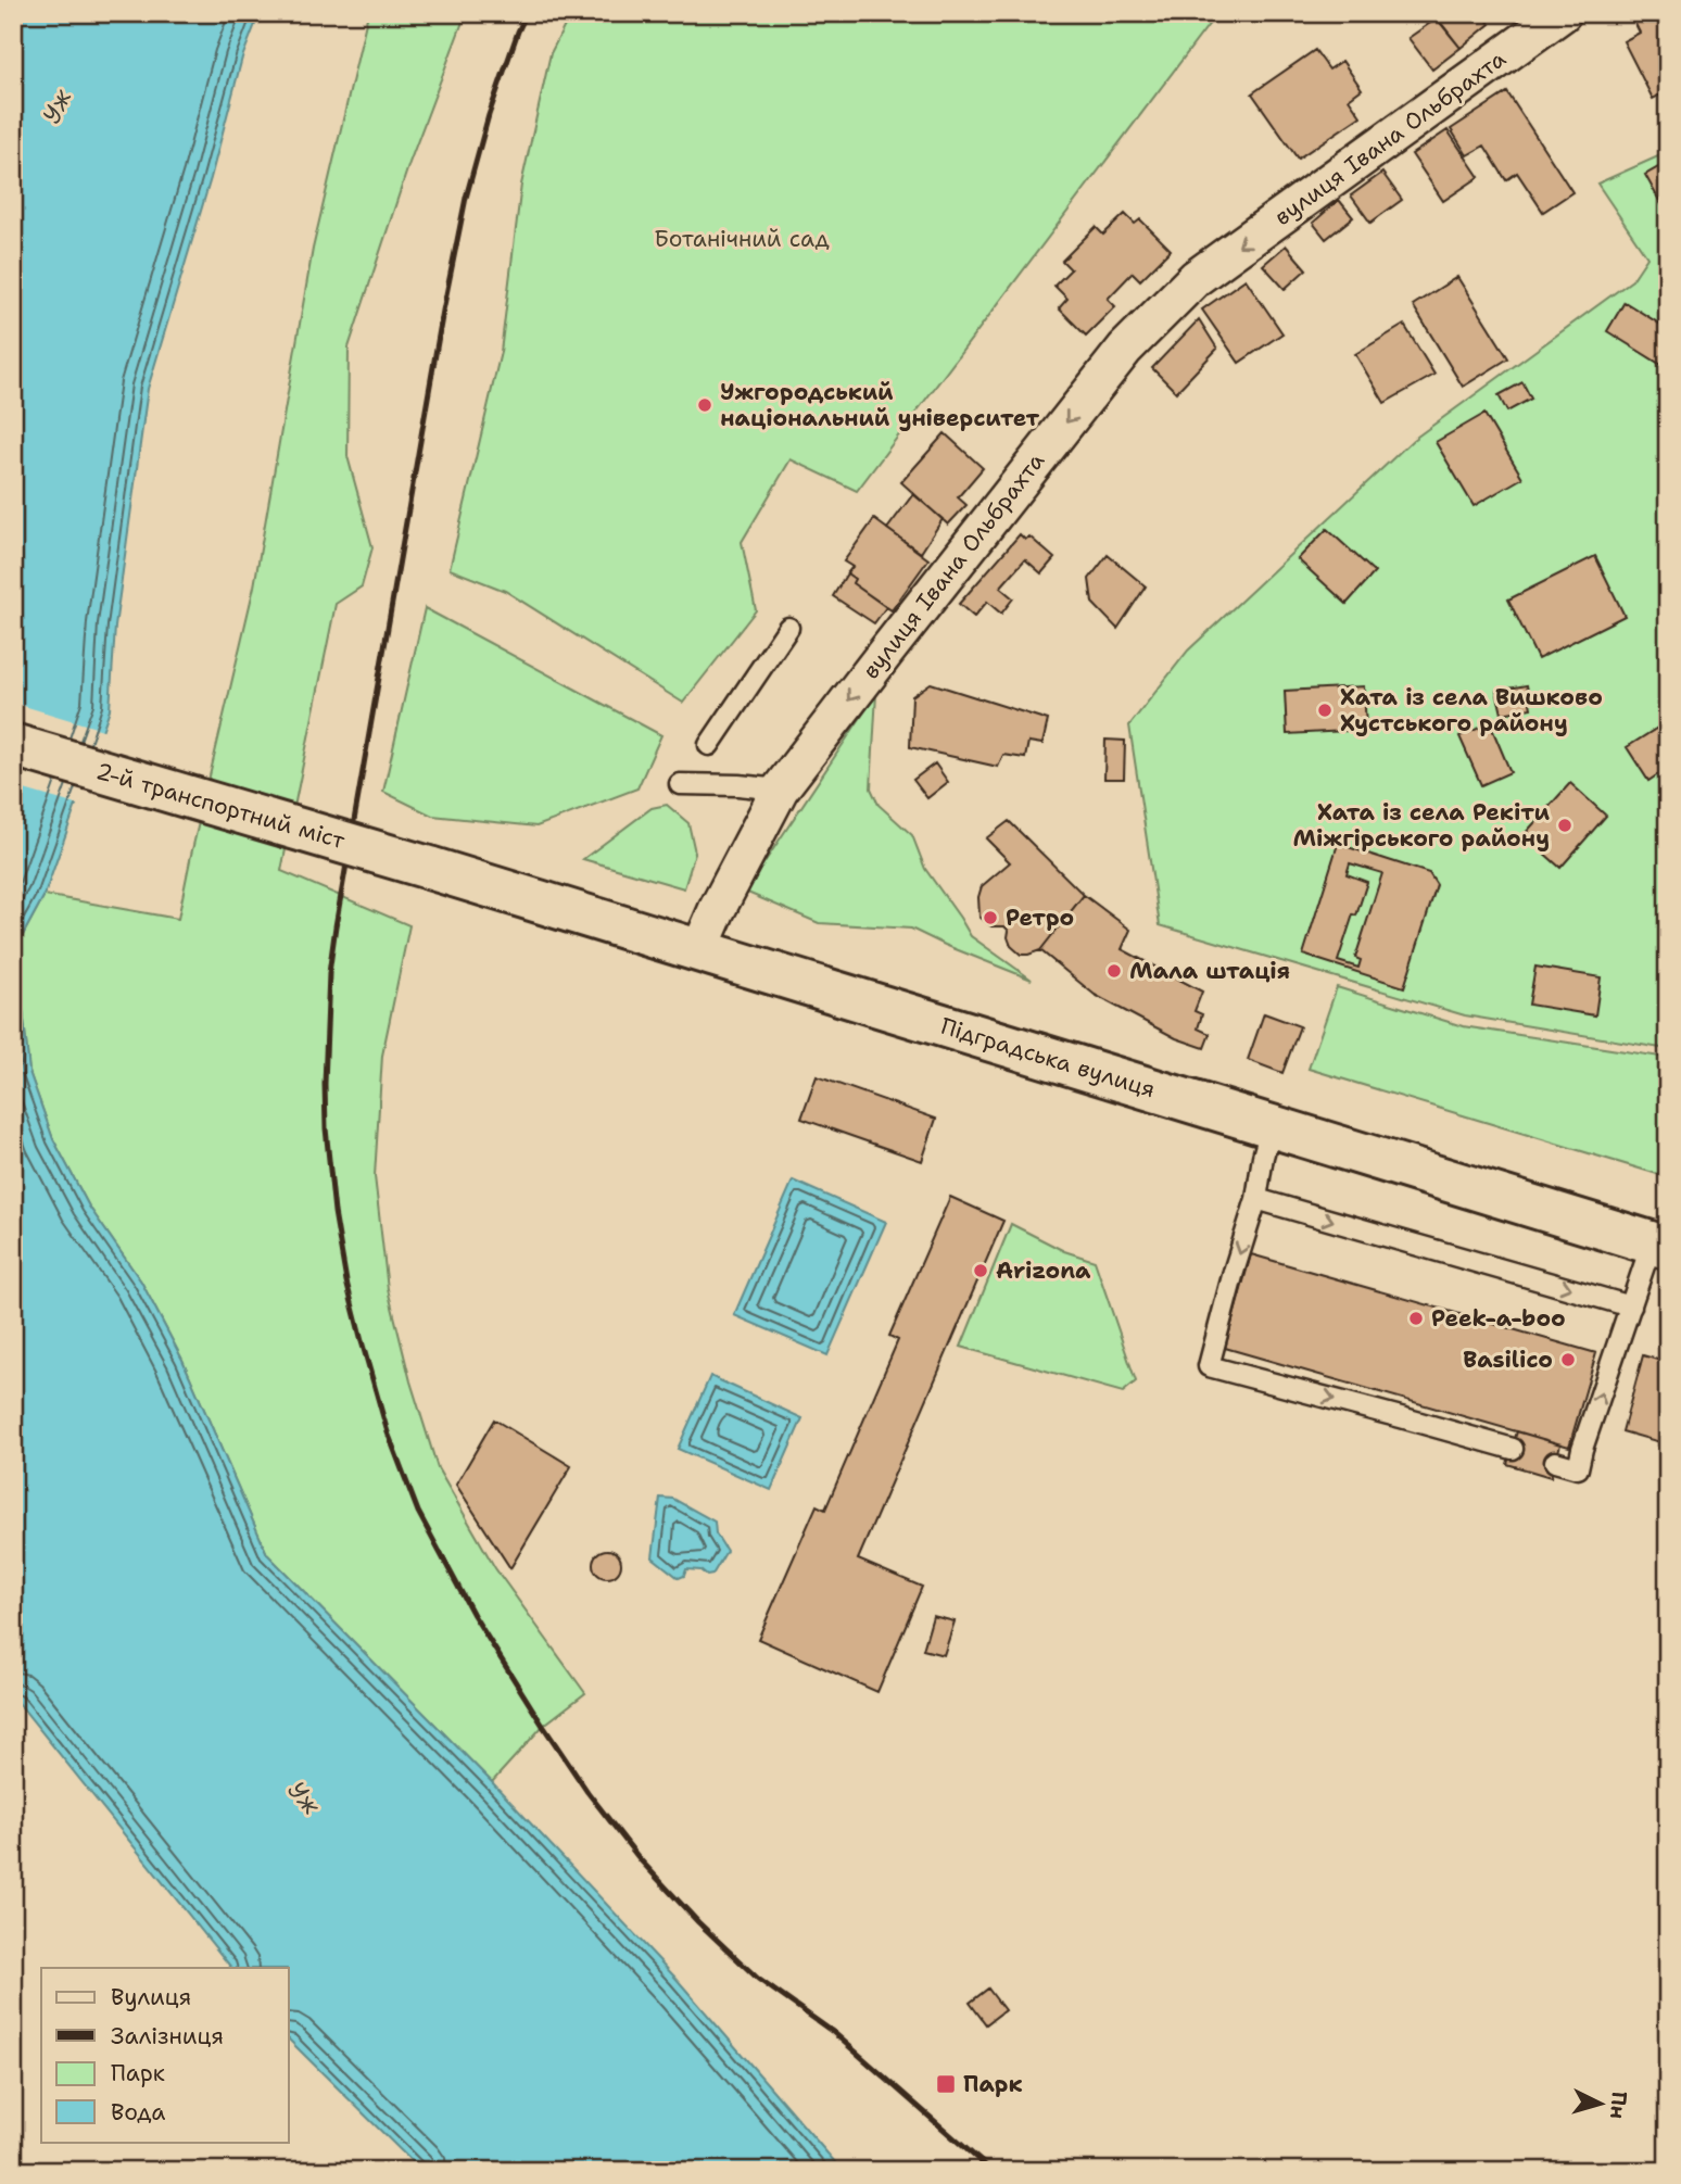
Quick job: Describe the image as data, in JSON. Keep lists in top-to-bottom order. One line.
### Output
{"streets":{"main road":["2-й транспортний міст","Підградська вулиця"],"street":["вулиця Івана Ольбрахта"]},"crossings":[["вулиця Івана Ольбрахта","Підградська вулиця"],["2-й транспортний міст","Підградська вулиця"]],"one_way":["вулиця Івана Ольбрахта"],"water":["Уж"],"parks":["Ботанічний сад"],"places":{"other":["Ужгородський національний університет","Хата із села Вишково Хустського району","Хата із села Рекіти Міжгірського району","Ретро","Мала штація","Arizona","Peek-a-boo","Basilico"],"transit":["Парк"]},"legend":["Вулиця","Залізниця","Парк","Вода"],"north":"right"}
